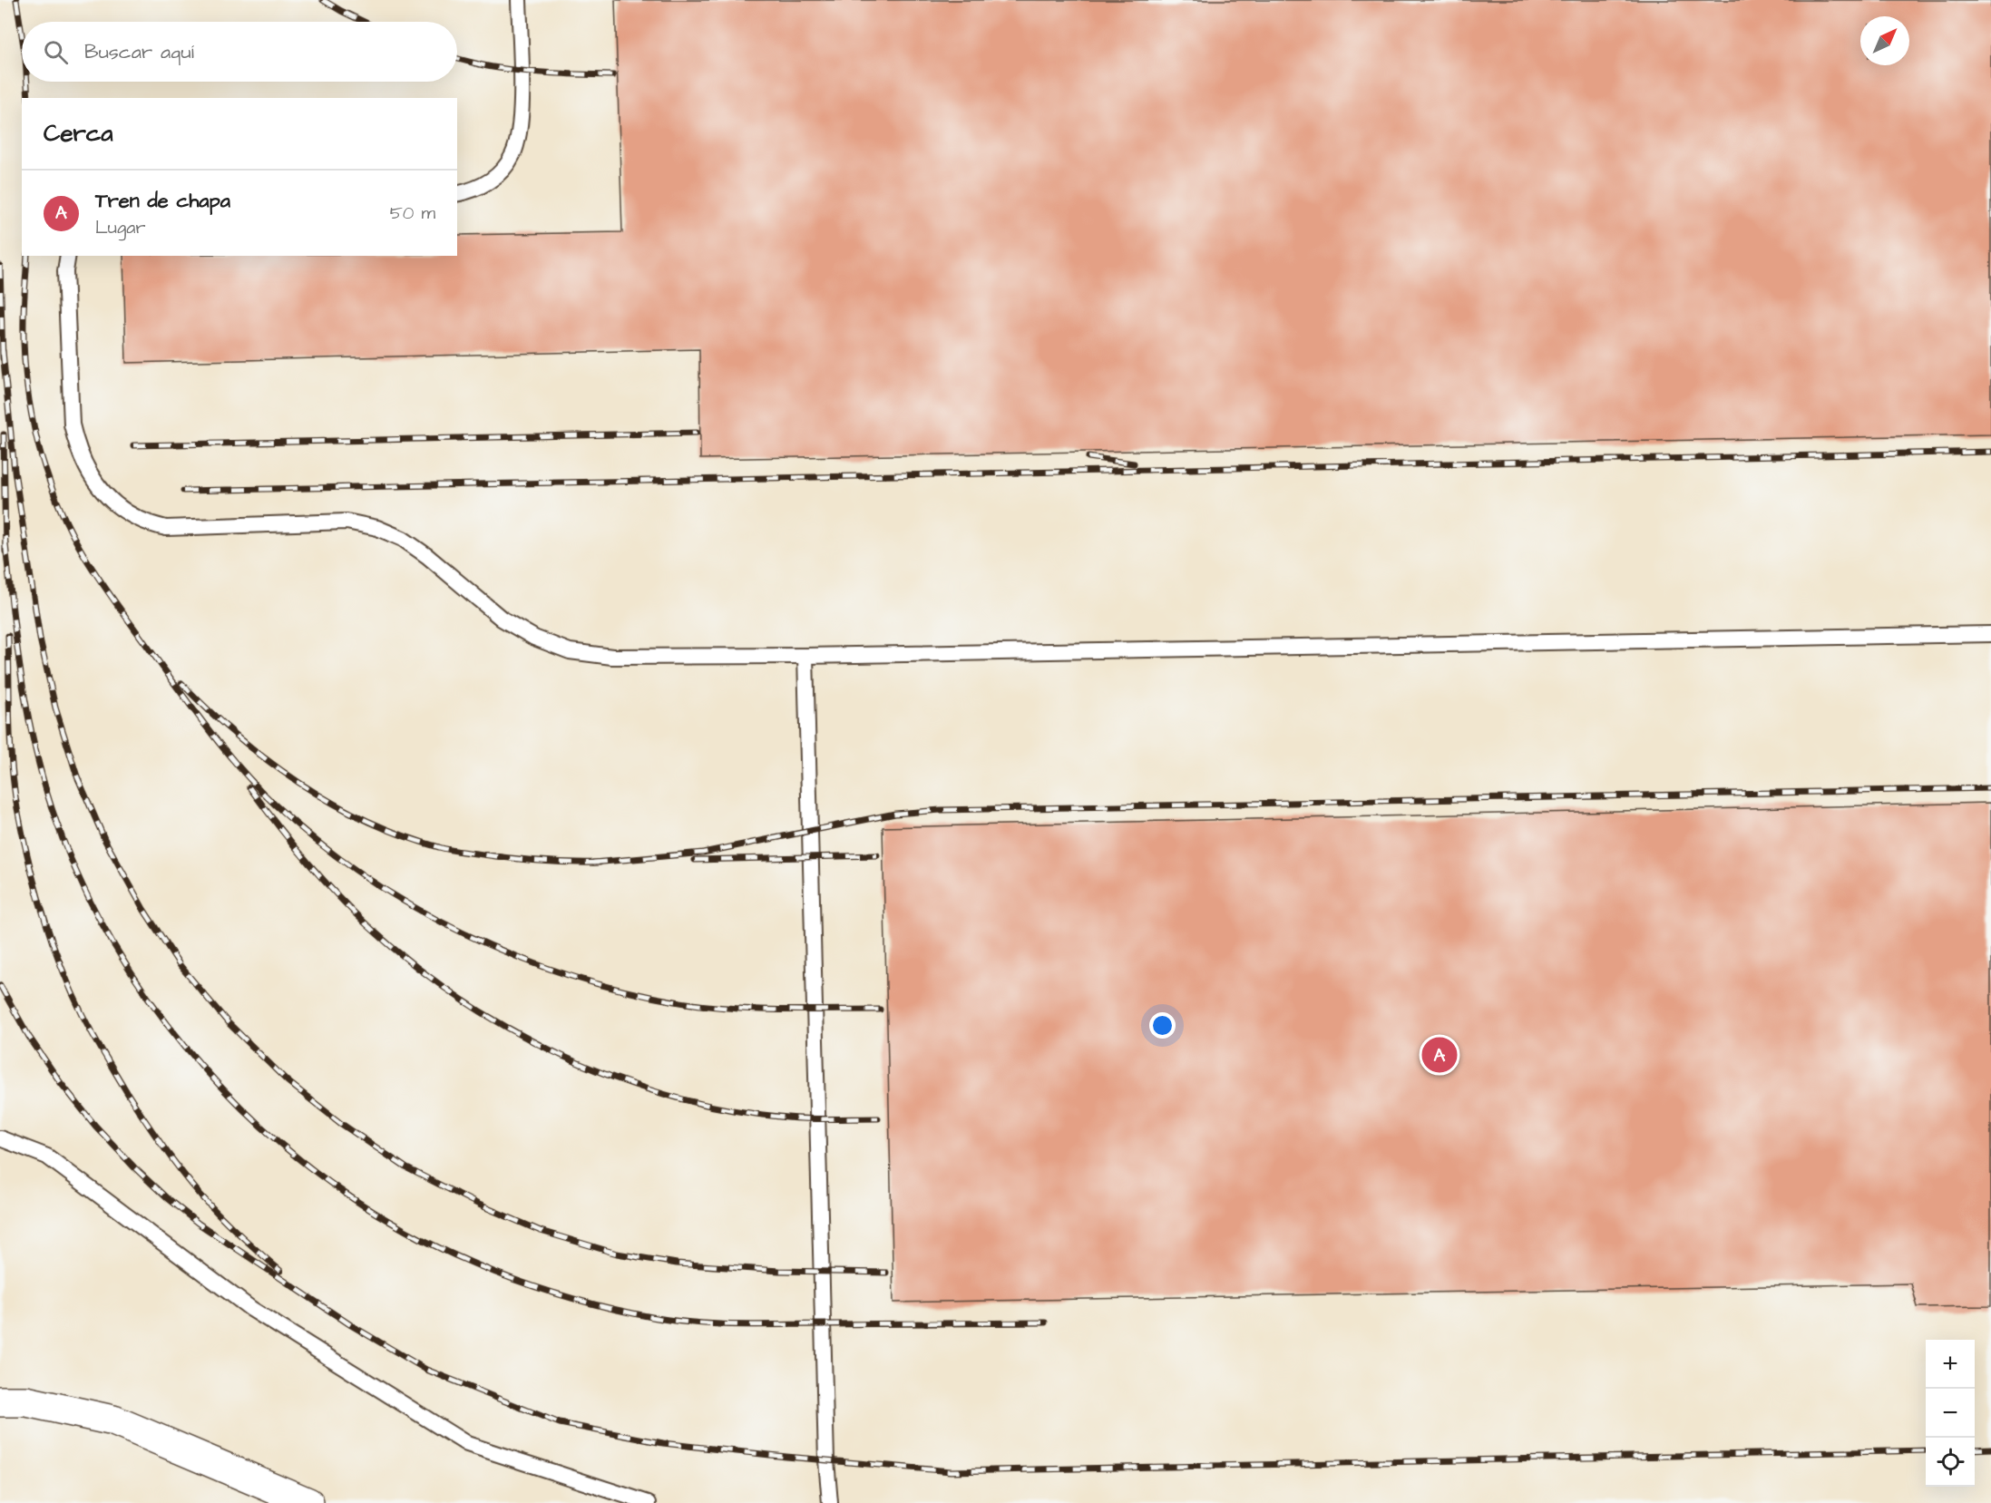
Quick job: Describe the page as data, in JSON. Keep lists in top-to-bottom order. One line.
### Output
{"north":"top right","page":{"search":"Buscar aquí","heading":"Cerca","list":[{"mark":"A","name":"Tren de chapa","note":"Lugar","value":"50 m"}],"pins":"A","map_buttons":["+","−"]}}
